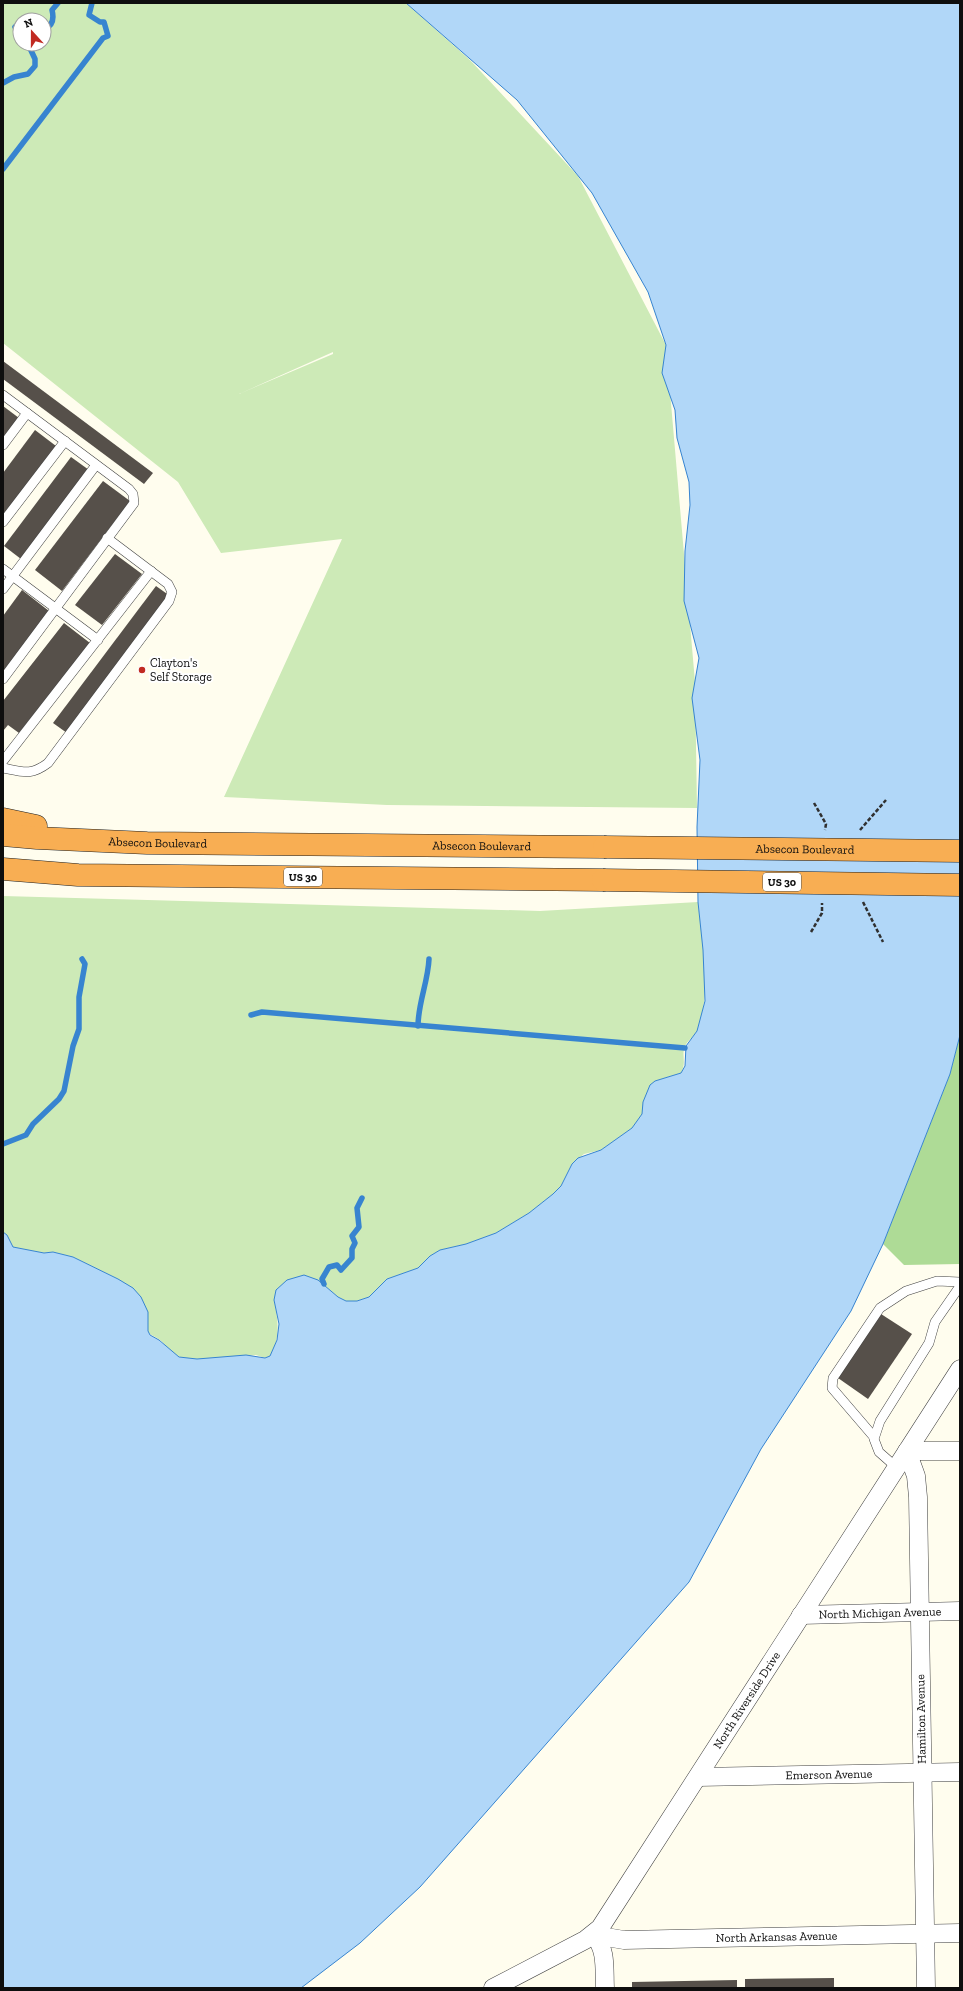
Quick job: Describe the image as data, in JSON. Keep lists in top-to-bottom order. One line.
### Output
{"streets":{"highway":["Absecon Boulevard","US 30"],"street":["North Michigan Avenue","North Riverside Drive","Hamilton Avenue","Emerson Avenue","North Arkansas Avenue"]},"crossings":[["North Michigan Avenue","North Riverside Drive"],["North Michigan Avenue","Hamilton Avenue"],["North Riverside Drive","Hamilton Avenue"],["North Riverside Drive","Emerson Avenue"],["North Riverside Drive","North Arkansas Avenue"],["Hamilton Avenue","Emerson Avenue"],["Hamilton Avenue","North Arkansas Avenue"]],"places":["Clayton's Self Storage"],"north":"top"}
